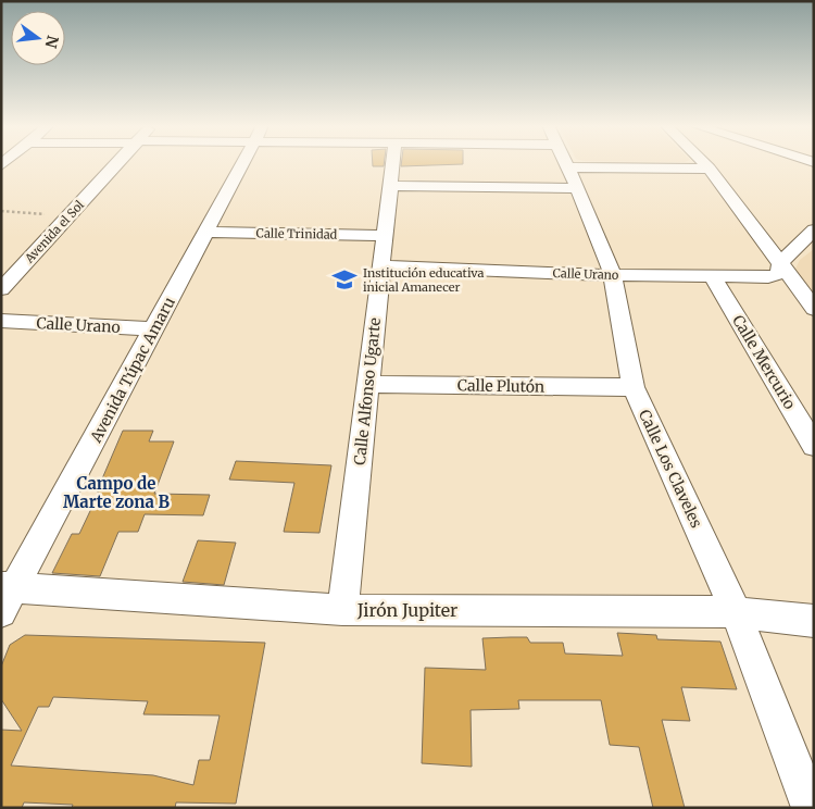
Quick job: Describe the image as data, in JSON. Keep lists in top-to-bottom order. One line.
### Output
{"streets":{"street":["Avenida el Sol","Calle Trinidad","Calle Urano","Calle Mercurio","Avenida Túpac Amaru","Calle Plutón","Calle Alfonso Ugarte","Calle Los Claveles","Jirón Jupiter"]},"crossings":[["Calle Trinidad","Avenida Túpac Amaru"],["Calle Trinidad","Calle Alfonso Ugarte"],["Calle Urano","Calle Mercurio"],["Calle Urano","Avenida Túpac Amaru"],["Calle Urano","Calle Alfonso Ugarte"],["Calle Urano","Calle Los Claveles"],["Avenida Túpac Amaru","Jirón Jupiter"],["Calle Plutón","Calle Alfonso Ugarte"],["Calle Plutón","Calle Los Claveles"],["Calle Alfonso Ugarte","Jirón Jupiter"],["Calle Los Claveles","Jirón Jupiter"]],"districts":["Campo de Marte zona B"],"places":{"school or university":["Institución educativa inicial Amanecer"]},"north":"right"}
